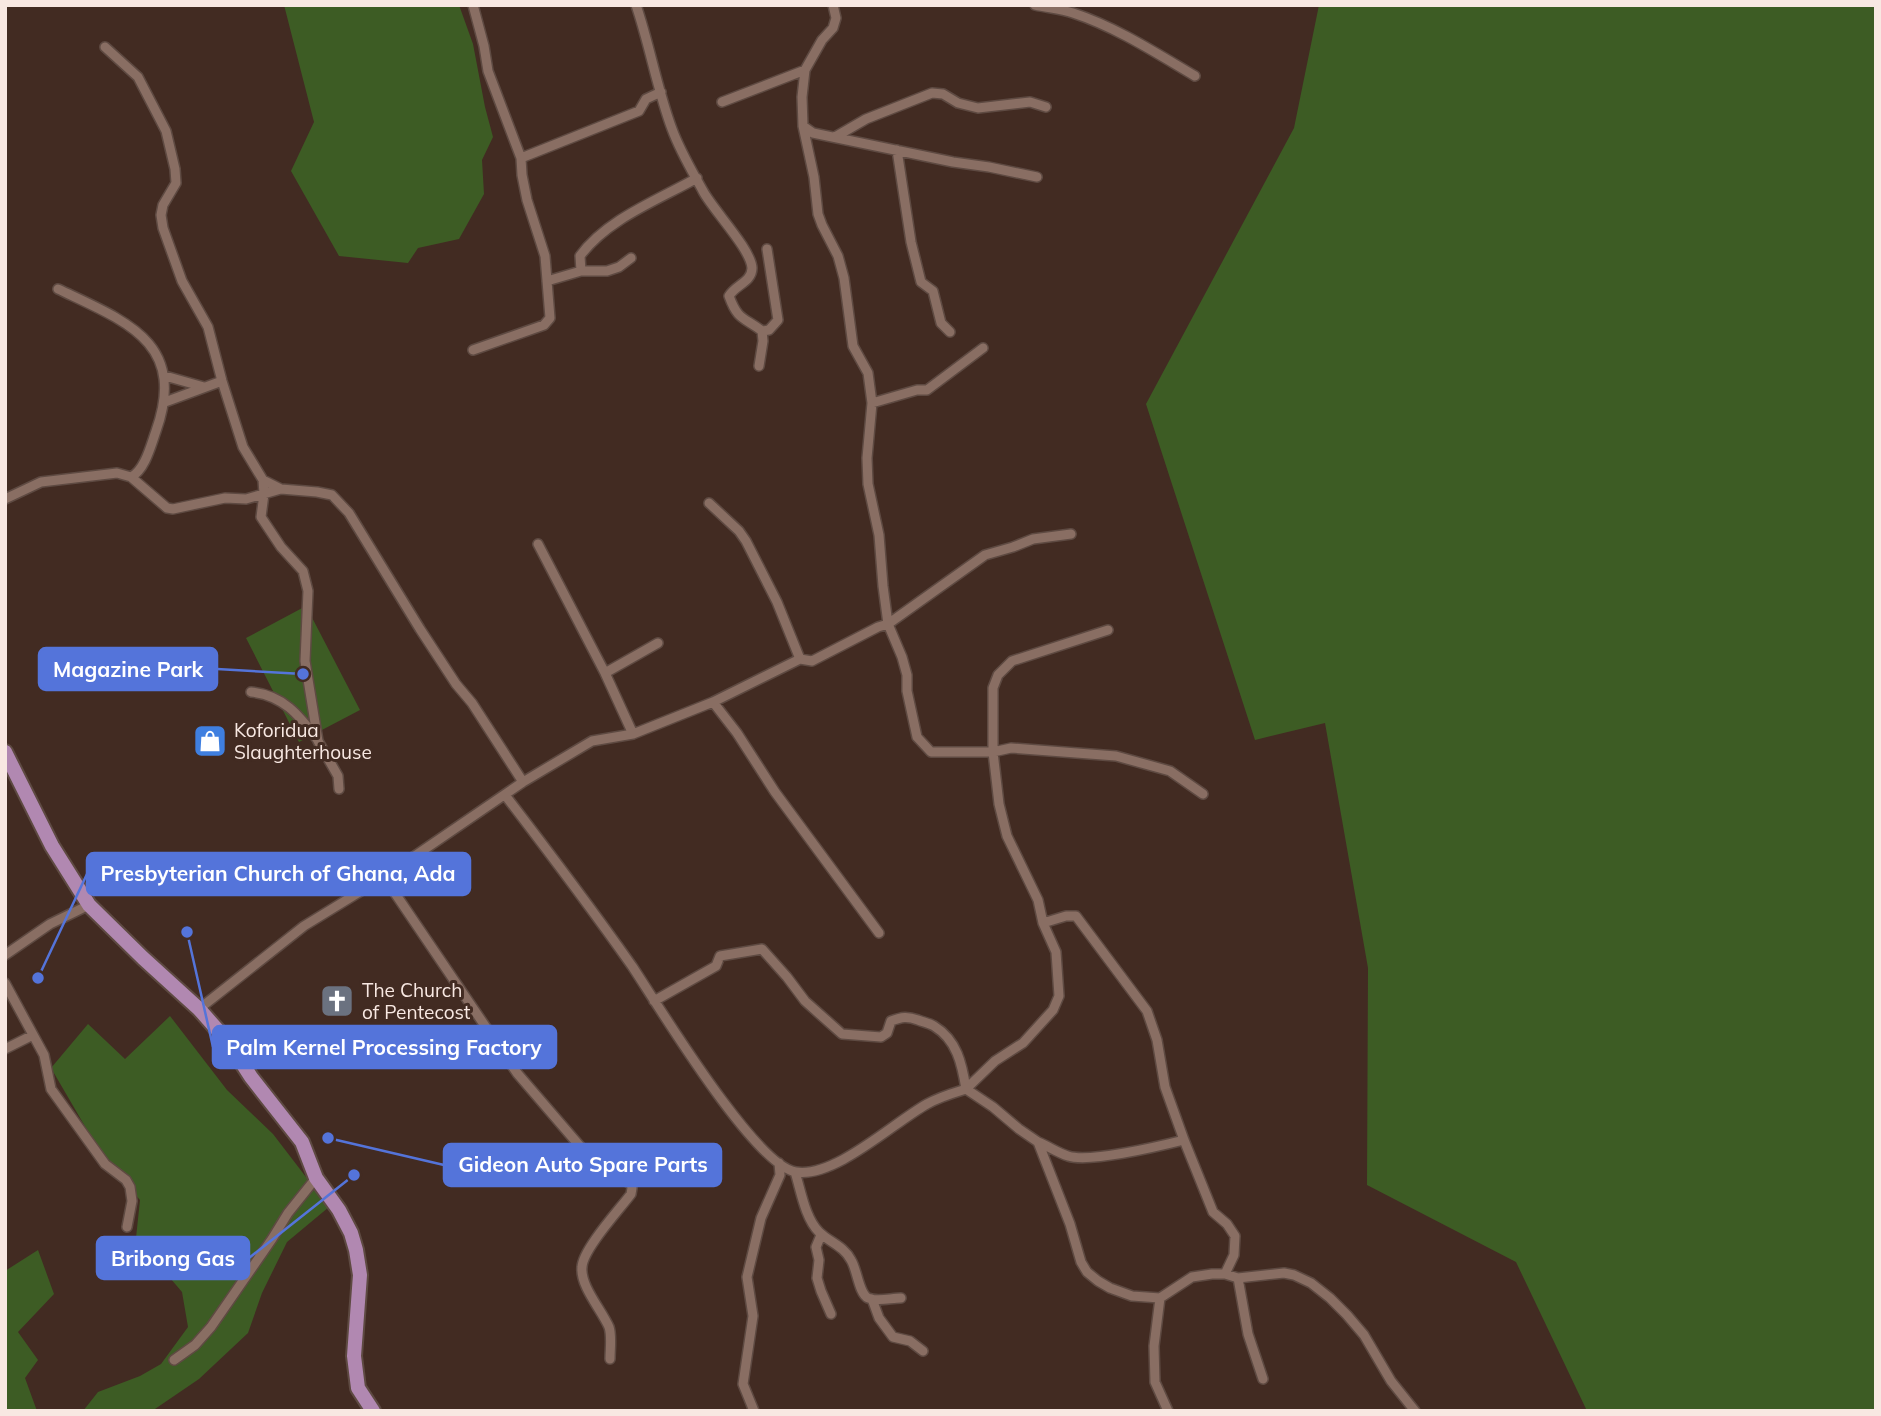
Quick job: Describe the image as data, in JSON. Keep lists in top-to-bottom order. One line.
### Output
{"places":{"other":["Magazine Park","Palm Kernel Processing Factory","Presbyterian Church of Ghana, Ada","Gideon Auto Spare Parts","Bribong Gas"],"shop":["Koforidua Slaughterhouse"],"church":["The Church of Pentecost"]}}
